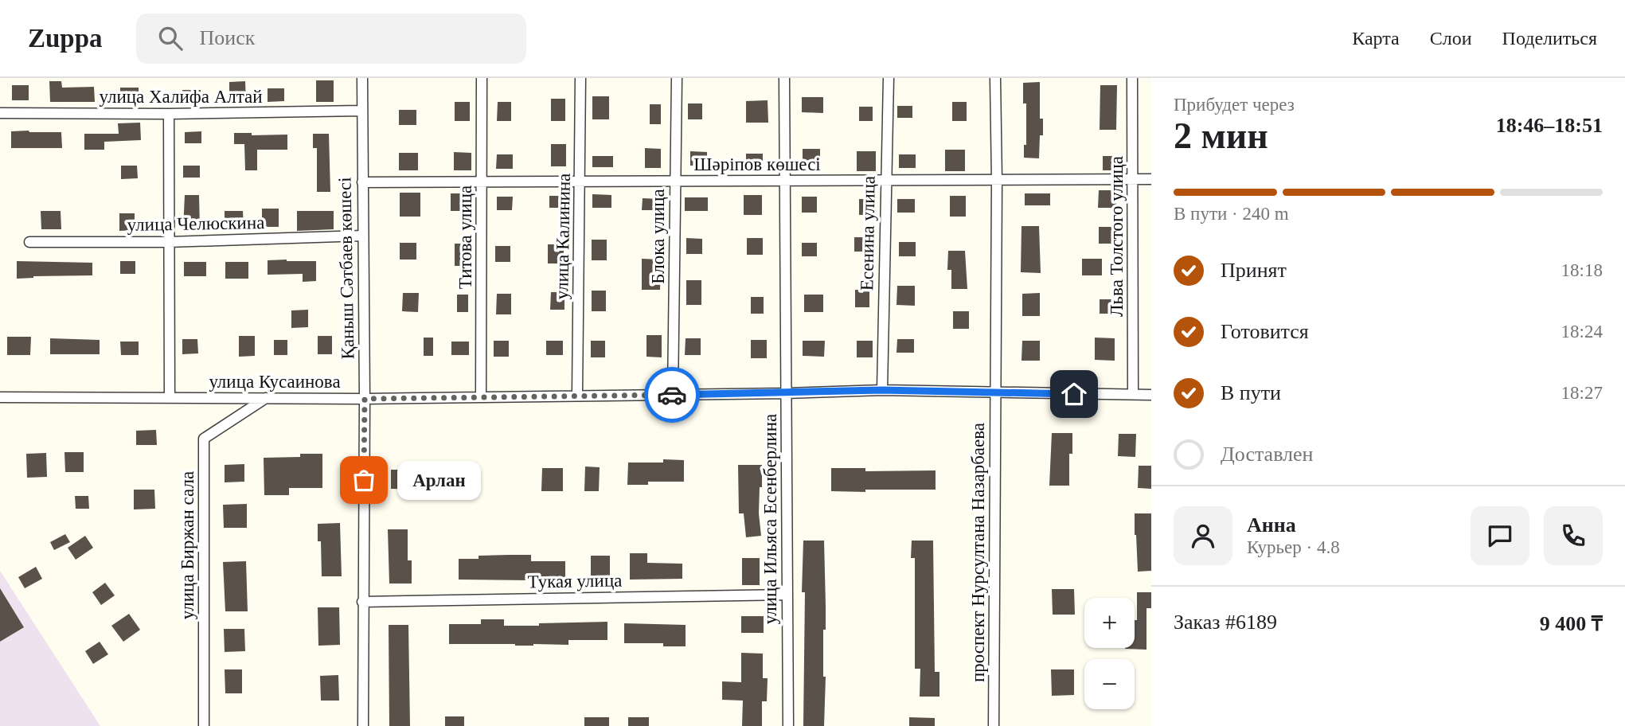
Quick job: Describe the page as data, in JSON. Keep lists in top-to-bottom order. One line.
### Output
{"streets":{"street":["улица Халифа Алтай","Шәріпов көшесі","улица Челюскина","Есенина улица","улица Калинина","Блока улица","Льва Толстого улица","Титова улица","Қаныш Сәтбаев көшесі","улица Кусаинова","улица Ильяса Есенберлина","улица Биржан сала","проспект Нурсултана Назарбаева","Тукая улица"]},"crossings":[["улица Халифа Алтай","Қаныш Сәтбаев көшесі"],["Шәріпов көшесі","Есенина улица"],["Шәріпов көшесі","улица Калинина"],["Шәріпов көшесі","Блока улица"],["Шәріпов көшесі","Льва Толстого улица"],["Шәріпов көшесі","Титова улица"],["Шәріпов көшесі","Қаныш Сәтбаев көшесі"],["Шәріпов көшесі","улица Ильяса Есенберлина"],["Шәріпов көшесі","проспект Нурсултана Назарбаева"],["улица Челюскина","Қаныш Сәтбаев көшесі"],["Есенина улица","улица Кусаинова"],["улица Калинина","улица Кусаинова"],["Блока улица","улица Кусаинова"],["Льва Толстого улица","улица Кусаинова"],["Титова улица","улица Кусаинова"],["Қаныш Сәтбаев көшесі","улица Кусаинова"],["Қаныш Сәтбаев көшесі","Тукая улица"],["улица Кусаинова","улица Ильяса Есенберлина"],["улица Кусаинова","улица Биржан сала"],["улица Кусаинова","проспект Нурсултана Назарбаева"],["улица Ильяса Есенберлина","Тукая улица"]],"places":["Арлан"],"page":{"header":"Zuppa","search":"Поиск","nav":["Карта","Слои","Поделиться"],"heading":["2 мин","Прибудет через","18:46–18:51"],"panel":["Анна","Курьер · 4.8","Заказ #6189","9 400 ₸"],"bar":"В пути · 240 m","list":[["Принят","18:18"],["Готовится","18:24"],["В пути","18:27"],"Доставлен"],"bubble":"Арлан","map_buttons":["+","−"]}}
